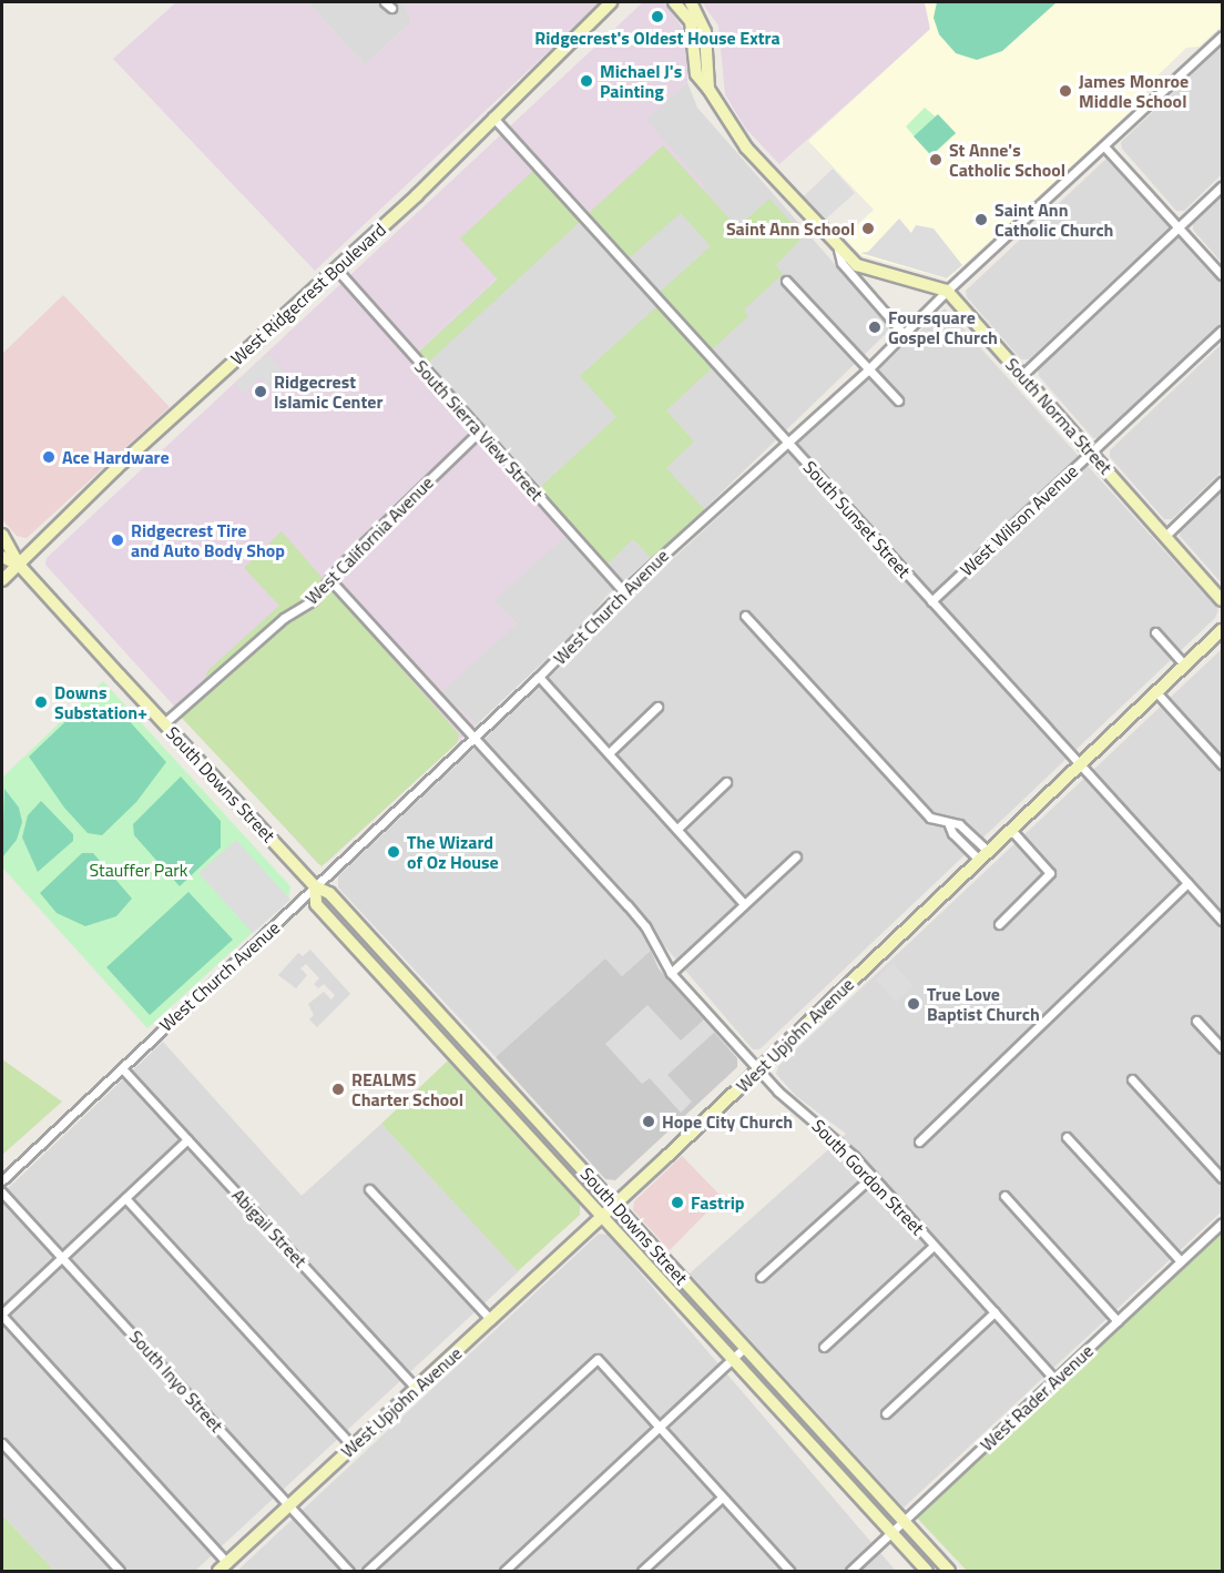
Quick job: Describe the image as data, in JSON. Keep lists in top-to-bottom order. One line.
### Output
{"streets":{"main road":["West Ridgecrest Boulevard","South Norma Street","South Downs Street","West Upjohn Avenue"],"street":["South Sierra View Street","South Sunset Street","West Wilson Avenue","West California Avenue","West Church Avenue","South Gordon Street","Abigail Street","South Inyo Street","West Rader Avenue"]},"crossings":[["West Ridgecrest Boulevard","South Sierra View Street"],["West Ridgecrest Boulevard","South Sunset Street"],["West Ridgecrest Boulevard","South Downs Street"],["South Norma Street","West Wilson Avenue"],["South Norma Street","West Church Avenue"],["South Sierra View Street","West California Avenue"],["South Sierra View Street","West Church Avenue"],["South Sunset Street","West Wilson Avenue"],["South Sunset Street","West Church Avenue"],["South Sunset Street","West Upjohn Avenue"],["West California Avenue","South Downs Street"],["West California Avenue","South Gordon Street"],["West Church Avenue","South Downs Street"],["West Church Avenue","South Gordon Street"],["West Church Avenue","Abigail Street"],["South Downs Street","West Upjohn Avenue"],["South Downs Street","West Rader Avenue"],["West Upjohn Avenue","South Gordon Street"],["West Upjohn Avenue","Abigail Street"],["West Upjohn Avenue","South Inyo Street"],["South Gordon Street","West Rader Avenue"]],"parks":["Stauffer Park"],"places":["Ridgecrest's Oldest House Extra","Michael J's Painting","James Monroe Middle School","St Anne's Catholic School","Saint Ann Catholic Church","Saint Ann School","Foursquare Gospel Church","Ridgecrest Islamic Center","Ace Hardware","Ridgecrest Tire and Auto Body Shop","Downs Substation+","The Wizard of Oz House","True Love Baptist Church","REALMS Charter School","Hope City Church","Fastrip"]}
